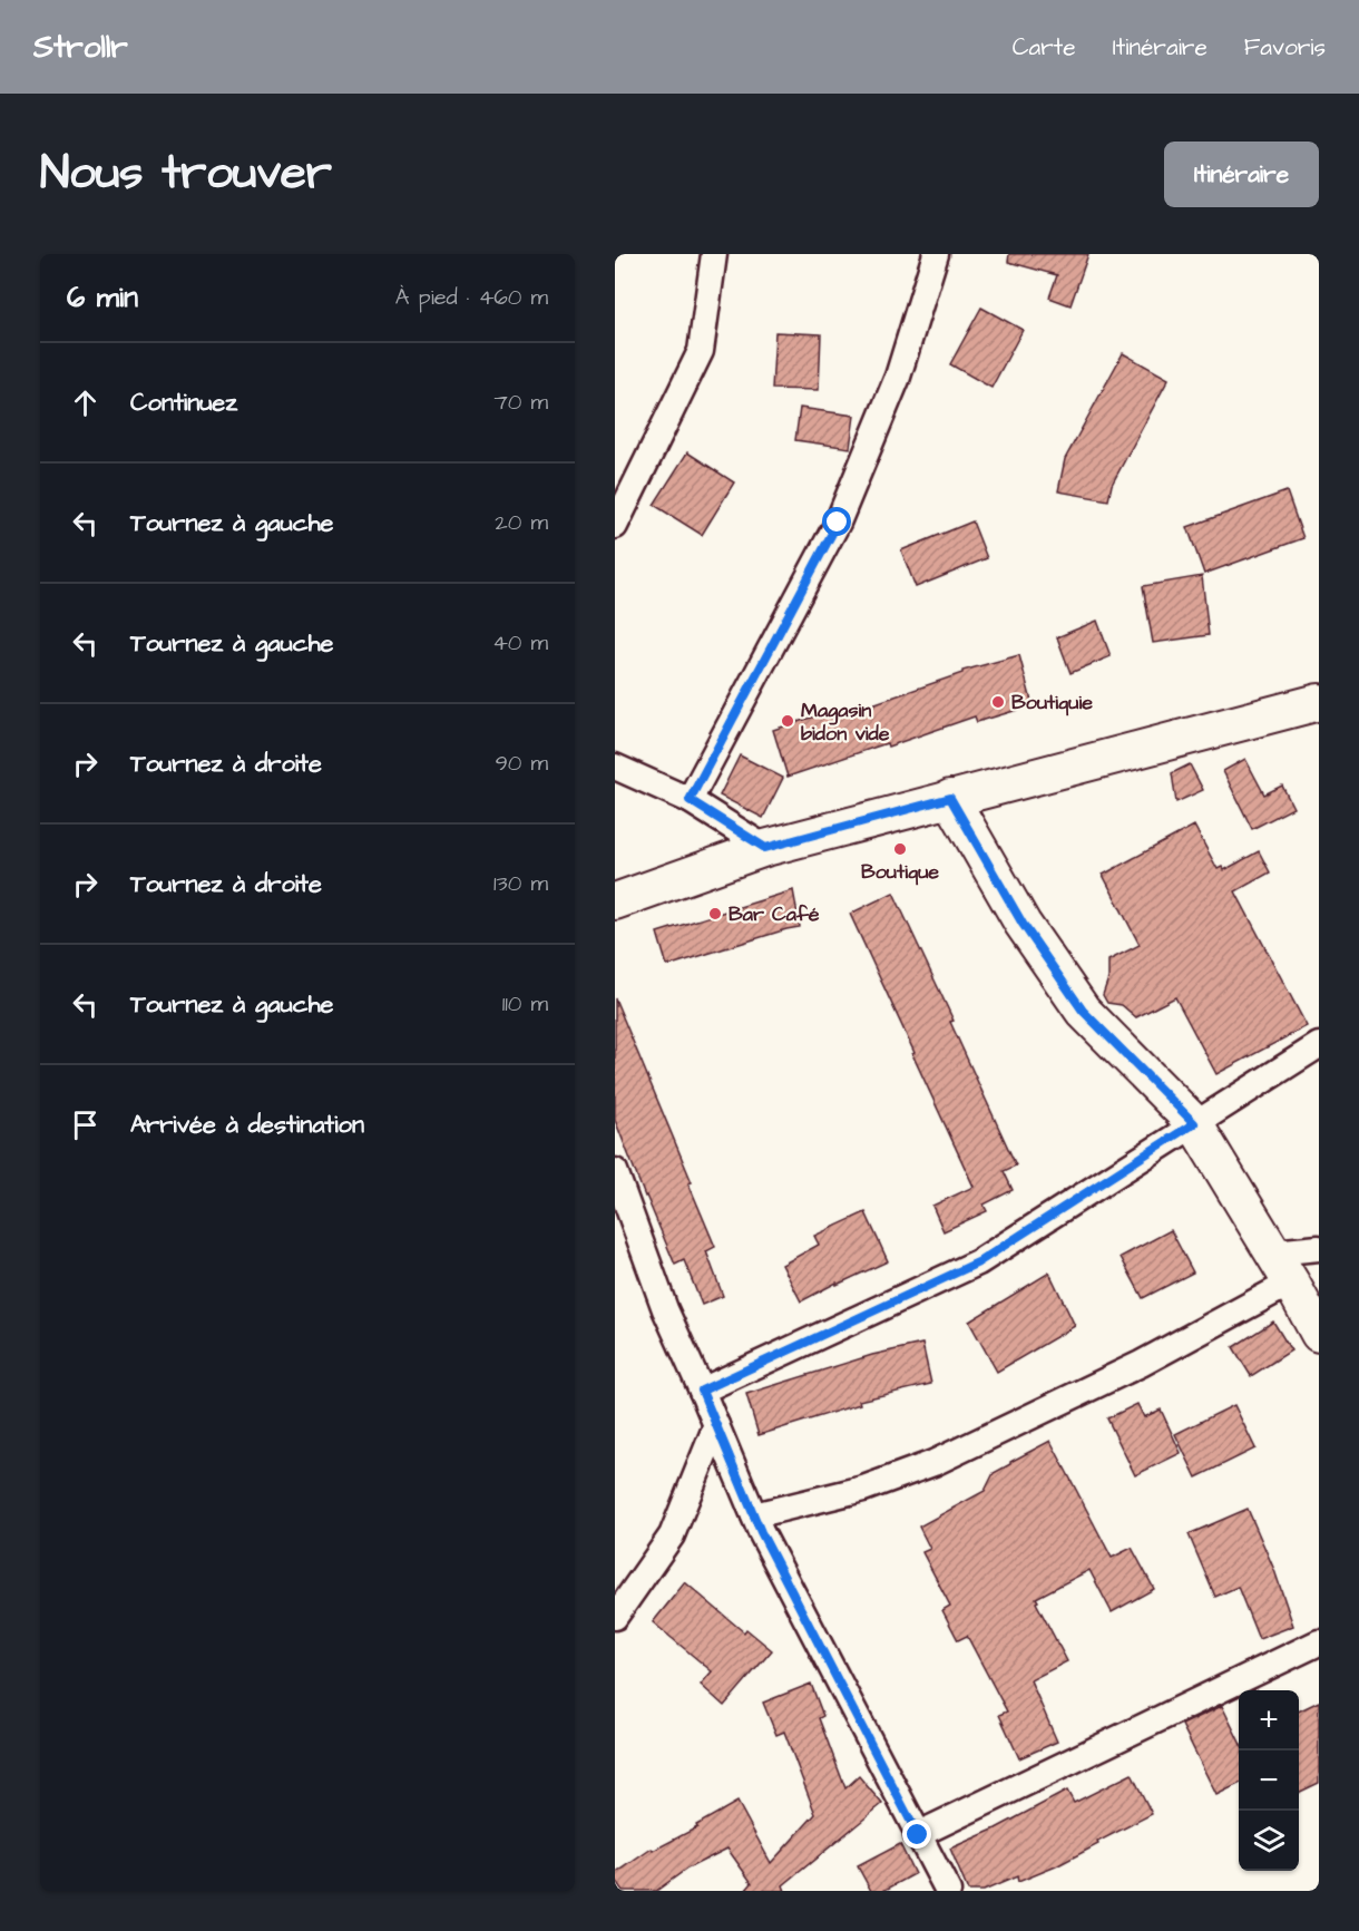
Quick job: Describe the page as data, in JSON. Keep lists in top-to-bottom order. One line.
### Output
{"places":["Boutiquie","Magasin bidon vide","Boutique","Bar Café"],"page":{"header":"Strollr","nav":["Carte","Itinéraire","Favoris"],"title":"Nous trouver","buttons":"Itinéraire","heading":["6 min","À pied · 460 m"],"list":[["Continuez","70 m"],["Tournez à gauche","20 m"],["Tournez à gauche","40 m"],["Tournez à droite","90 m"],["Tournez à droite","130 m"],["Tournez à gauche","110 m"],"Arrivée à destination"],"map_buttons":["+","−"]}}
